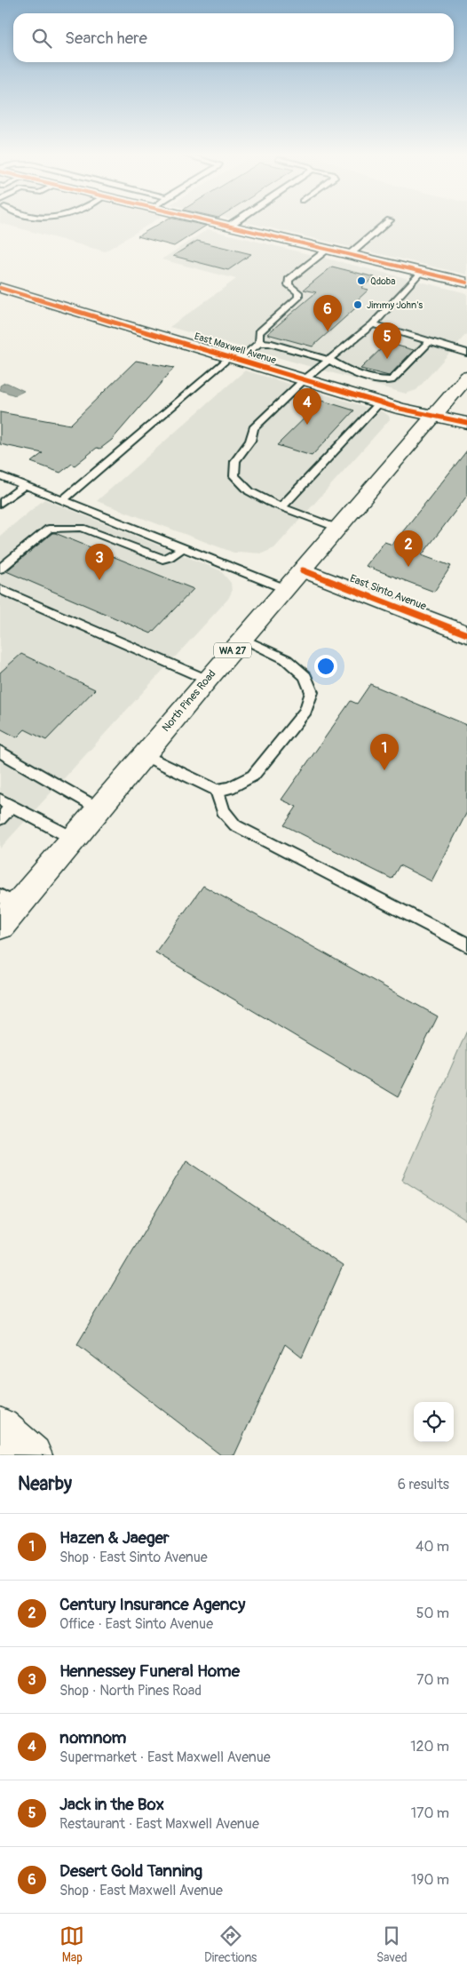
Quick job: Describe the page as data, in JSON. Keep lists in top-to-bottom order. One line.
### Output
{"streets":{"street":["East Maxwell Avenue","East Sinto Avenue","WA 27","North Pines Road"]},"crossings":[["East Maxwell Avenue","North Pines Road"],["East Sinto Avenue","North Pines Road"]],"places":["Qdoba","Jimmy John's"],"page":{"search":"Search here","pins":["6","5","4","2","3","1"],"heading":["Nearby","6 results"],"list":[{"mark":"1","name":"Hazen & Jaeger","note":"Shop · East Sinto Avenue","value":"40 m"},{"mark":"2","name":"Century Insurance Agency","note":"Office · East Sinto Avenue","value":"50 m"},{"mark":"3","name":"Hennessey Funeral Home","note":"Shop · North Pines Road","value":"70 m"},{"mark":"4","name":"nomnom","note":"Supermarket · East Maxwell Avenue","value":"120 m"},{"mark":"5","name":"Jack in the Box","note":"Restaurant · East Maxwell Avenue","value":"170 m"},{"mark":"6","name":"Desert Gold Tanning","note":"Shop · East Maxwell Avenue","value":"190 m"}],"nav":["Map","Directions","Saved"]}}
